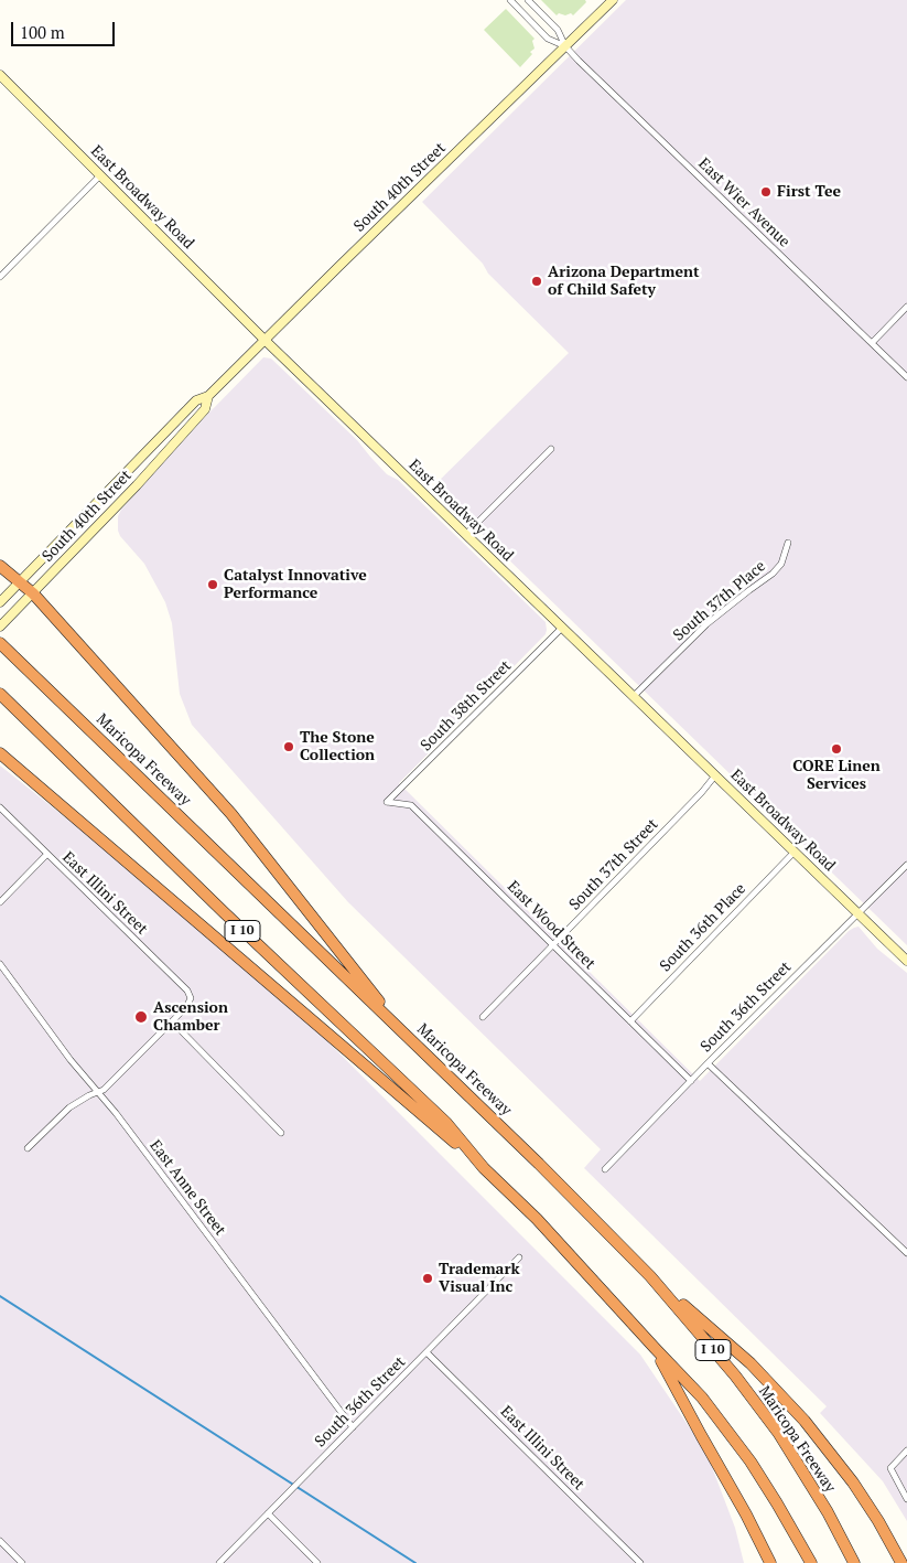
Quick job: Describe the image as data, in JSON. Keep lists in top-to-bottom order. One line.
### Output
{"streets":{"highway":["Maricopa Freeway","I 10"],"main road":["South 40th Street","East Broadway Road"],"street":["East Wier Avenue","South 37th Place","South 38th Street","South 37th Street","East Illini Street","East Wood Street","South 36th Place","South 36th Street","East Anne Street"]},"crossings":[["South 40th Street","East Broadway Road"],["South 40th Street","East Wier Avenue"],["East Broadway Road","South 37th Place"],["East Broadway Road","South 38th Street"],["East Broadway Road","South 37th Street"],["East Broadway Road","South 36th Place"],["East Broadway Road","South 36th Street"],["South 38th Street","East Wood Street"],["South 37th Street","East Wood Street"],["East Illini Street","South 36th Street"],["East Wood Street","South 36th Place"],["East Wood Street","South 36th Street"],["South 36th Street","East Anne Street"]],"places":["First Tee","Arizona Department of Child Safety","Catalyst Innovative Performance","The Stone Collection","CORE Linen Services","Ascension Chamber","Trademark Visual Inc"],"scale_bar":"100 m"}
